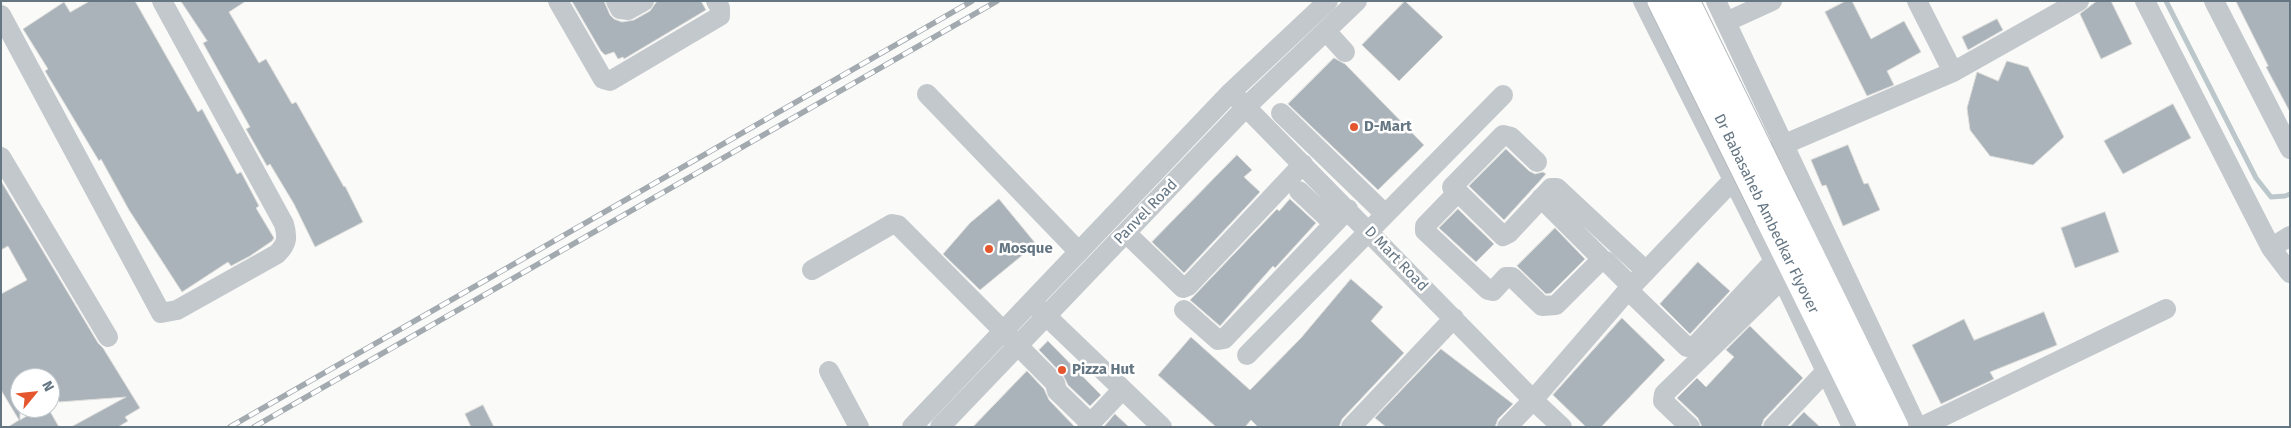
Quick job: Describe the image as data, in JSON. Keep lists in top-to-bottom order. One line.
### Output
{"streets":{"main road":["Dr Babasaheb Ambedkar Flyover"],"street":["Panvel Road","D Mart Road"]},"crossings":[["Panvel Road","D Mart Road"]],"places":["D-Mart","Mosque","Pizza Hut"],"north":"top right"}
